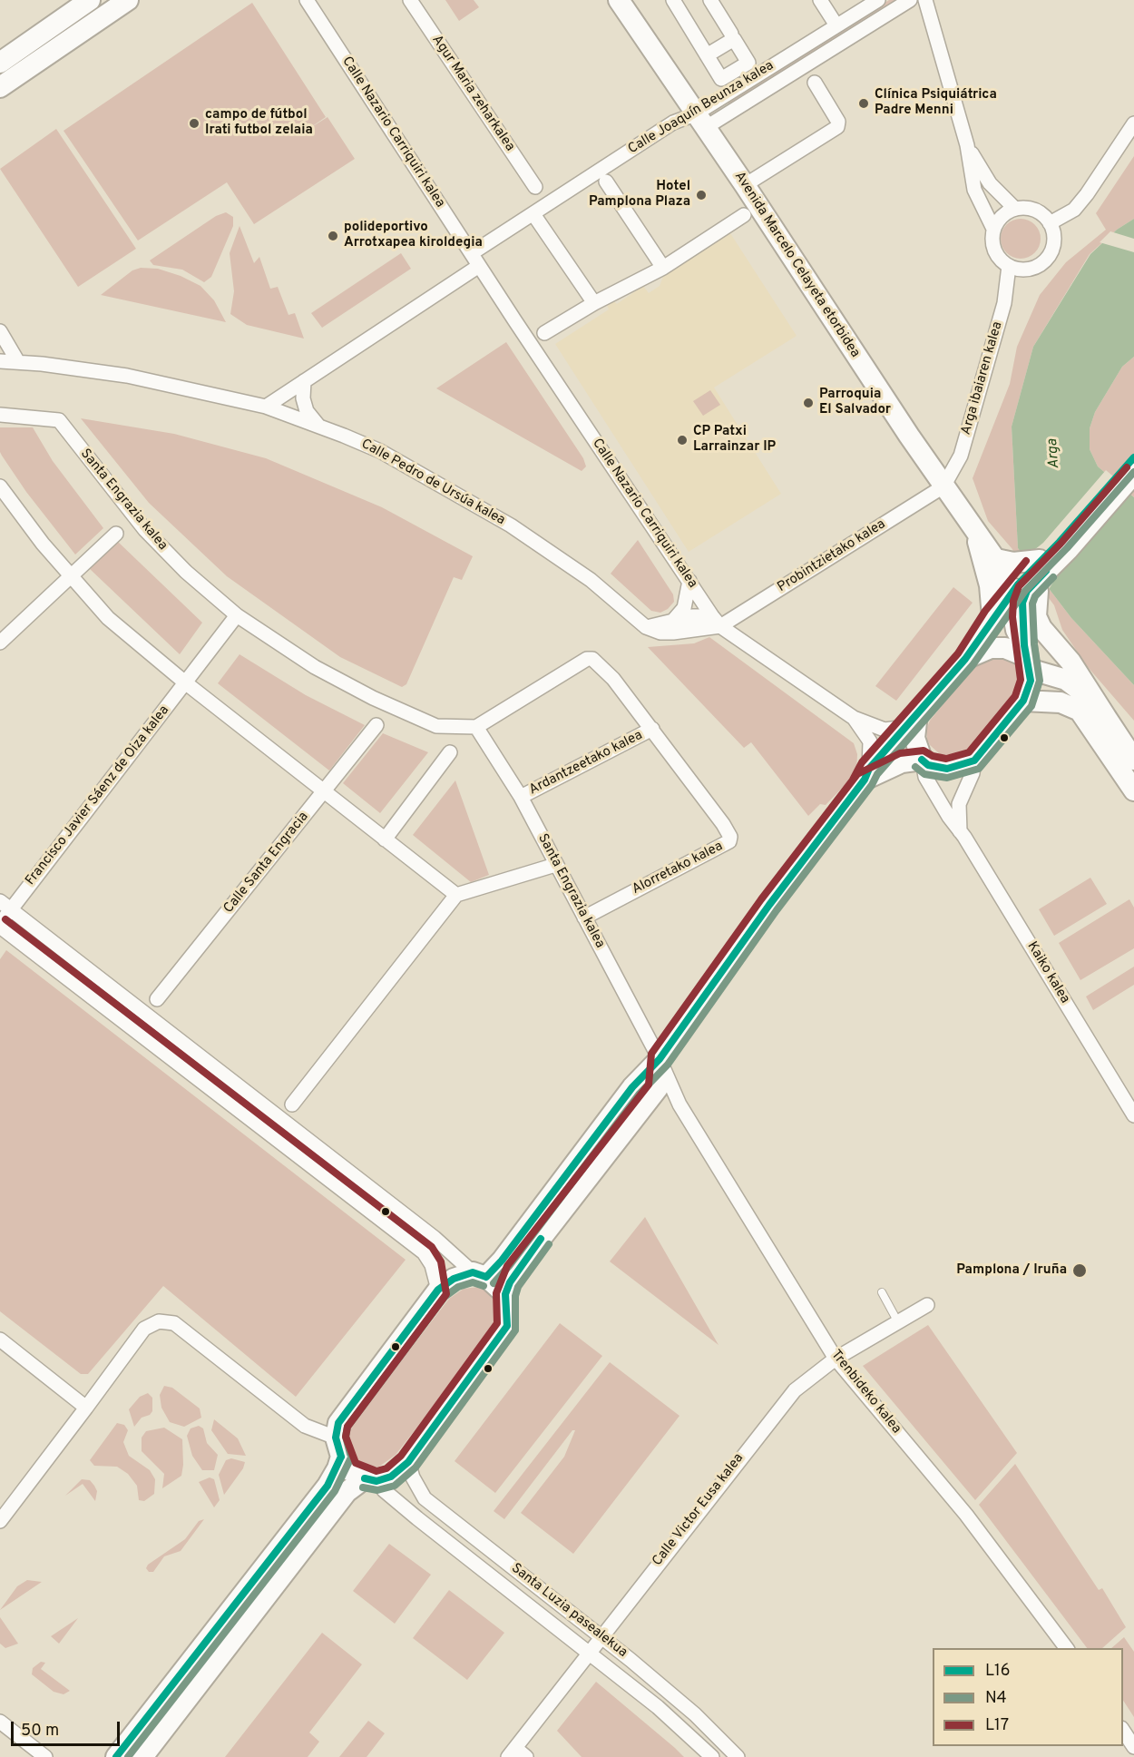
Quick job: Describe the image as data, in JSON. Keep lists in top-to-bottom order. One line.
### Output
{"streets":{"main road":["Avenida Marcelo Celayeta etorbidea"],"street":["Agur Maria zeharkalea","Calle Joaquín Beunza kalea","Calle Nazario Carriquiri kalea","Arga ibaiaren kalea","Calle Pedro de Ursúa kalea","Santa Engrazia kalea","Probintzietako kalea","Ardantzeetako kalea","Francisco Javier Sáenz de Oiza kalea","Calle Santa Engracia","Alorretako kalea","Kaiko kalea","Trenbideko kalea","Calle Victor Eusa kalea","Santa Luzia pasealekua"]},"crossings":[["Calle Joaquín Beunza kalea","Calle Nazario Carriquiri kalea"],["Calle Joaquín Beunza kalea","Avenida Marcelo Celayeta etorbidea"],["Calle Nazario Carriquiri kalea","Probintzietako kalea"],["Avenida Marcelo Celayeta etorbidea","Arga ibaiaren kalea"],["Avenida Marcelo Celayeta etorbidea","Probintzietako kalea"],["Arga ibaiaren kalea","Probintzietako kalea"],["Santa Engrazia kalea","Ardantzeetako kalea"],["Santa Engrazia kalea","Alorretako kalea"],["Santa Engrazia kalea","Trenbideko kalea"],["Ardantzeetako kalea","Alorretako kalea"],["Trenbideko kalea","Calle Victor Eusa kalea"],["Calle Victor Eusa kalea","Santa Luzia pasealekua"]],"water":["Arga"],"places":["Clínica Psiquiátrica Padre Menni","campo de fútbol Irati futbol zelaia","Hotel Pamplona Plaza","polideportivo Arrotxapea kiroldegia","Parroquia El Salvador","CP Patxi Larrainzar IP","Pamplona / Iruña"],"lines":["transit line L16","transit line L17","transit line N4"],"legend":["L16","N4","L17"],"scale_bar":"50 m"}
